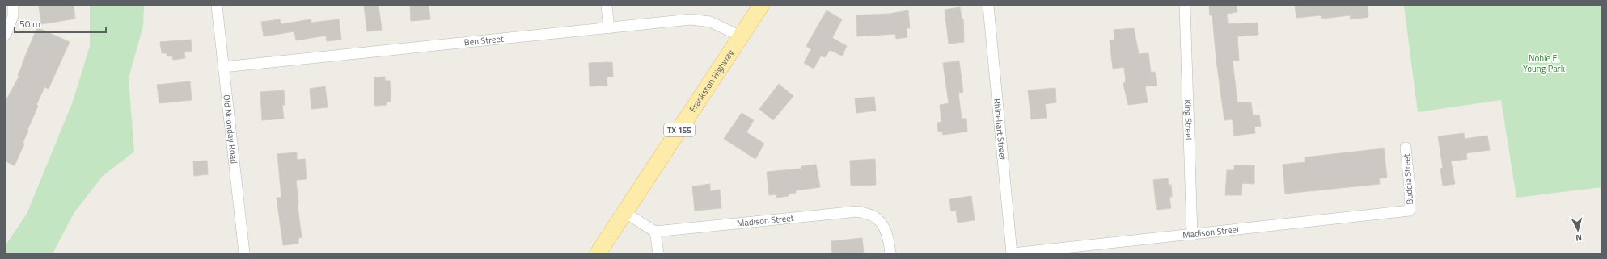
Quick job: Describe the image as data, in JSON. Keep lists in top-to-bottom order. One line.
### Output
{"streets":{"main road":["Frankston Highway","TX 155"],"street":["Ben Street","King Street","Old Noonday Road","Rhinehart Street","Buddie Street","Madison Street"]},"crossings":[["Ben Street","Frankston Highway"],["Ben Street","Old Noonday Road"],["King Street","Madison Street"],["Rhinehart Street","Madison Street"],["Buddie Street","Madison Street"]],"parks":["Noble E. Young Park"],"scale_bar":"50 m","north":"bottom"}
